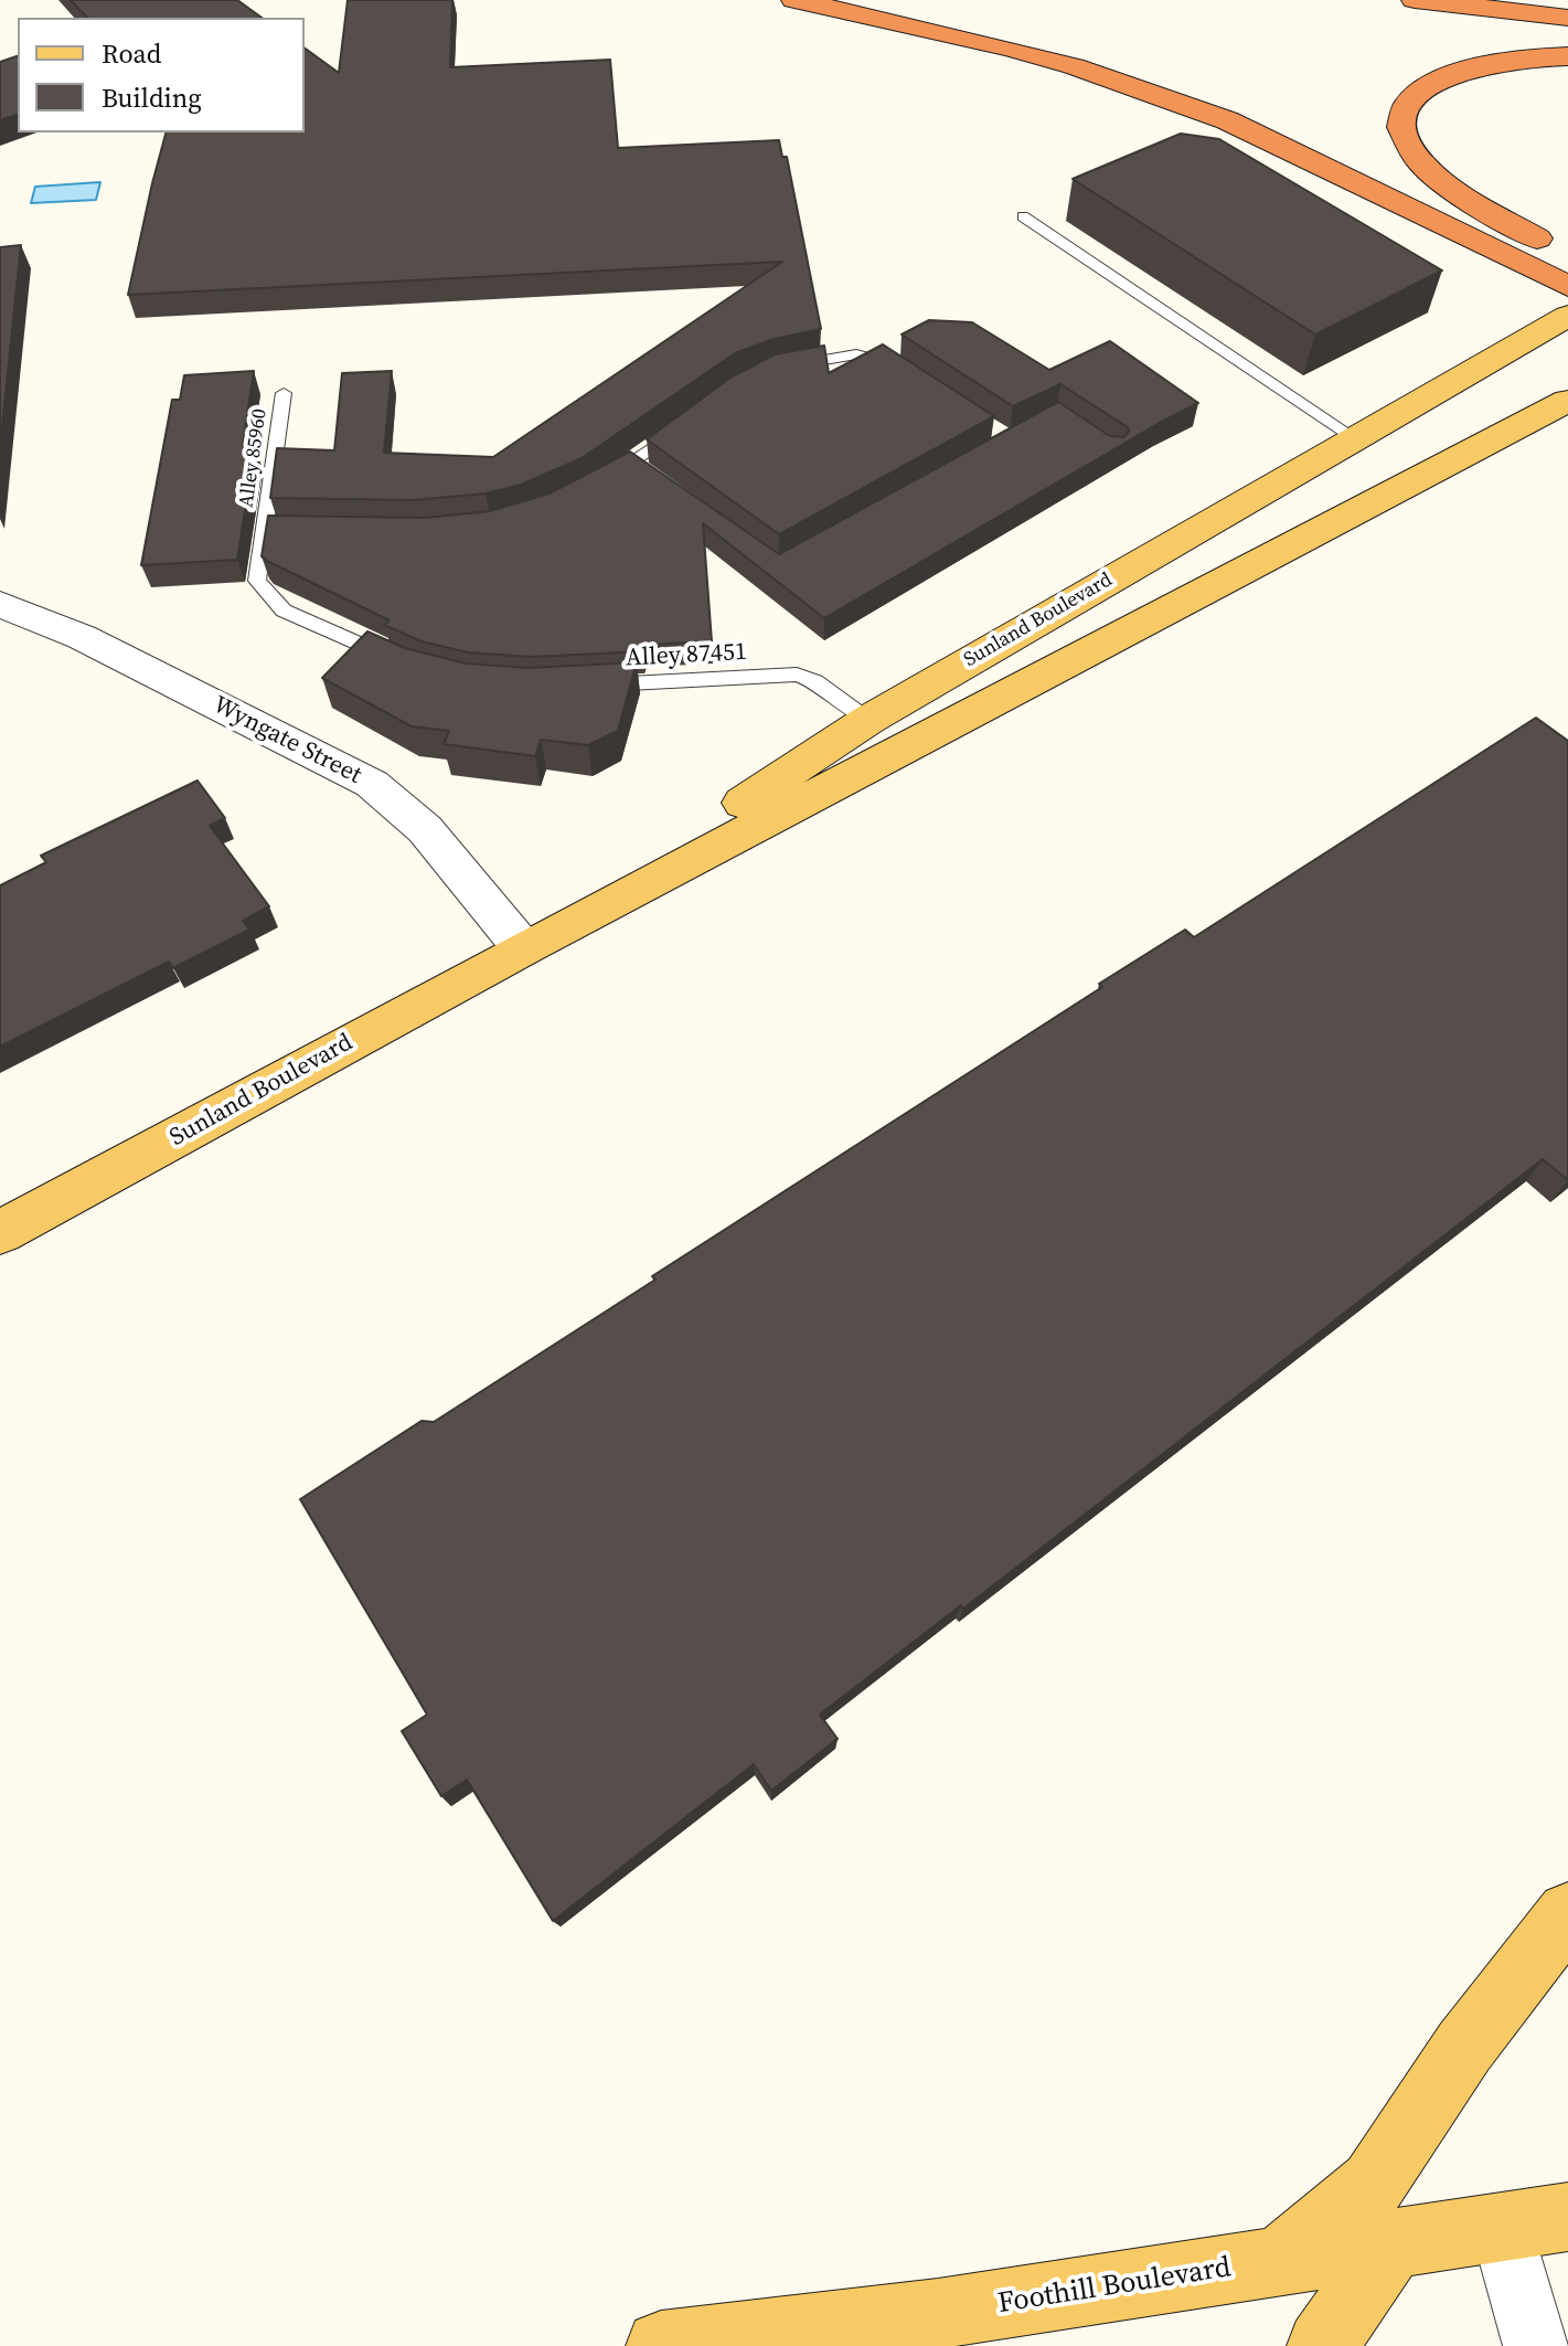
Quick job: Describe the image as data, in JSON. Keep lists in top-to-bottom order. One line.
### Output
{"streets":{"main road":["Sunland Boulevard","Foothill Boulevard"],"street":["Wyngate Street"],"lane":["Alley 85960","Alley 87451"]},"crossings":[["Sunland Boulevard","Alley 87451"],["Sunland Boulevard","Wyngate Street"]],"legend":["Road","Building"]}
